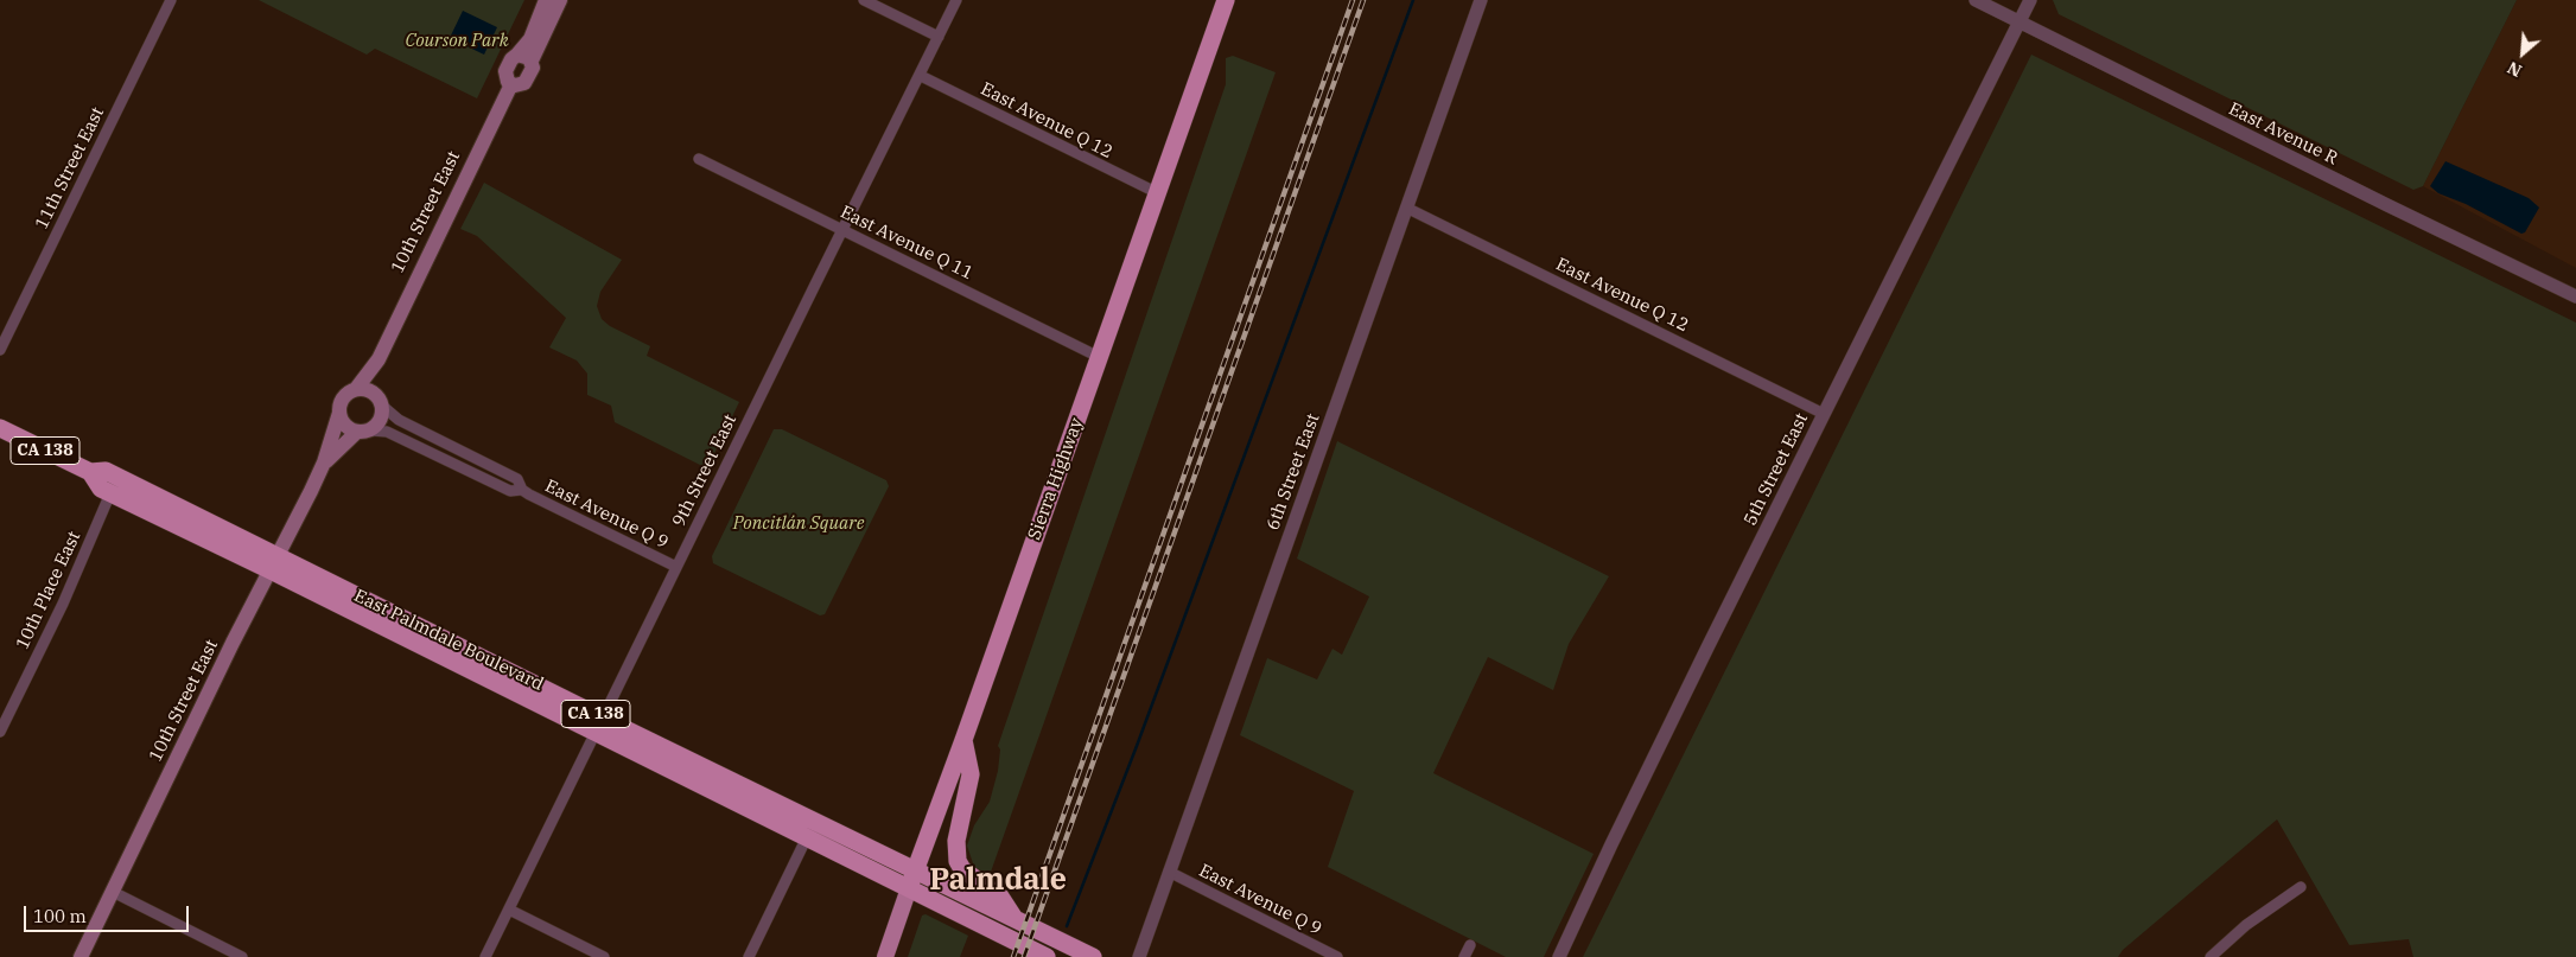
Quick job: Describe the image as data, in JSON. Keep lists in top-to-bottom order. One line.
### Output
{"streets":{"highway":["CA 138","Sierra Highway","East Palmdale Boulevard"],"main road":["10th Street East"],"street":["East Avenue Q 12","East Avenue R","11th Street East","East Avenue Q 11","5th Street East","9th Street East","6th Street East","East Avenue Q 9","10th Place East"]},"crossings":[["East Avenue Q 12","5th Street East"],["East Avenue Q 12","9th Street East"],["East Avenue Q 12","6th Street East"],["East Avenue Q 12","Sierra Highway"],["East Avenue R","5th Street East"],["10th Street East","East Avenue Q 9"],["10th Street East","East Palmdale Boulevard"],["East Avenue Q 11","9th Street East"],["East Avenue Q 11","Sierra Highway"],["9th Street East","East Avenue Q 9"],["9th Street East","East Palmdale Boulevard"],["6th Street East","East Avenue Q 9"],["Sierra Highway","East Palmdale Boulevard"],["10th Place East","East Palmdale Boulevard"]],"districts":["Palmdale"],"parks":["Courson Park","Poncitlán Square"],"scale_bar":"100 m","north":"bottom left"}
